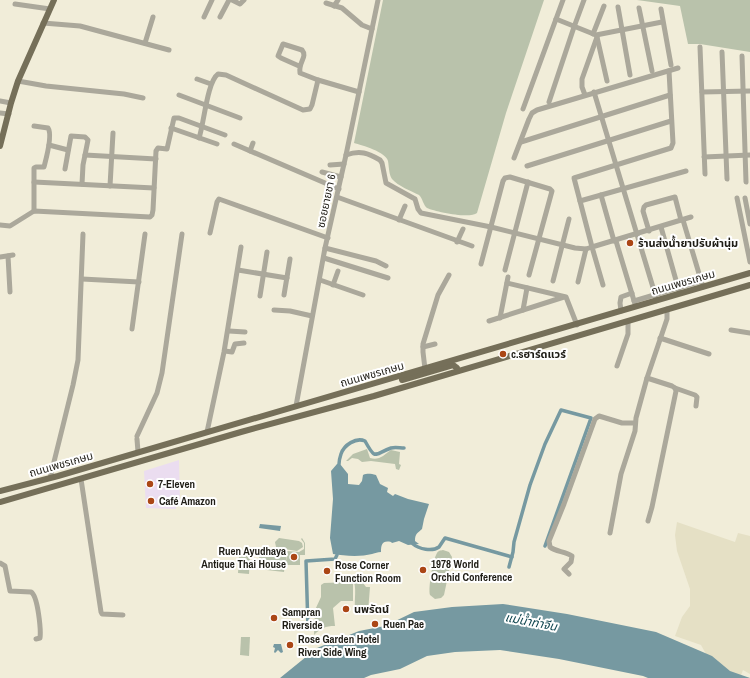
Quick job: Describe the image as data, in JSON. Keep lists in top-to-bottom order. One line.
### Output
{"streets":{"main road":["ถนนเพชรเกษม"],"street":["ซอยยายชา 6"]},"crossings":[["ซอยยายชา 6","ถนนเพชรเกษม"]],"water":["แม่น้ำท่าจีน"],"places":["ร้านส่งน้ำยาปรับผ้านุ่ม","c.sฮาร์ดแวร์","7-Eleven","Café Amazon","Ruen Ayudhaya Antique Thai House","1978 World Orchid Conference","Rose Corner Function Room","นพรัตน์","Sampran Riverside","Ruen Pae","Rose Garden Hotel River Side Wing"]}
